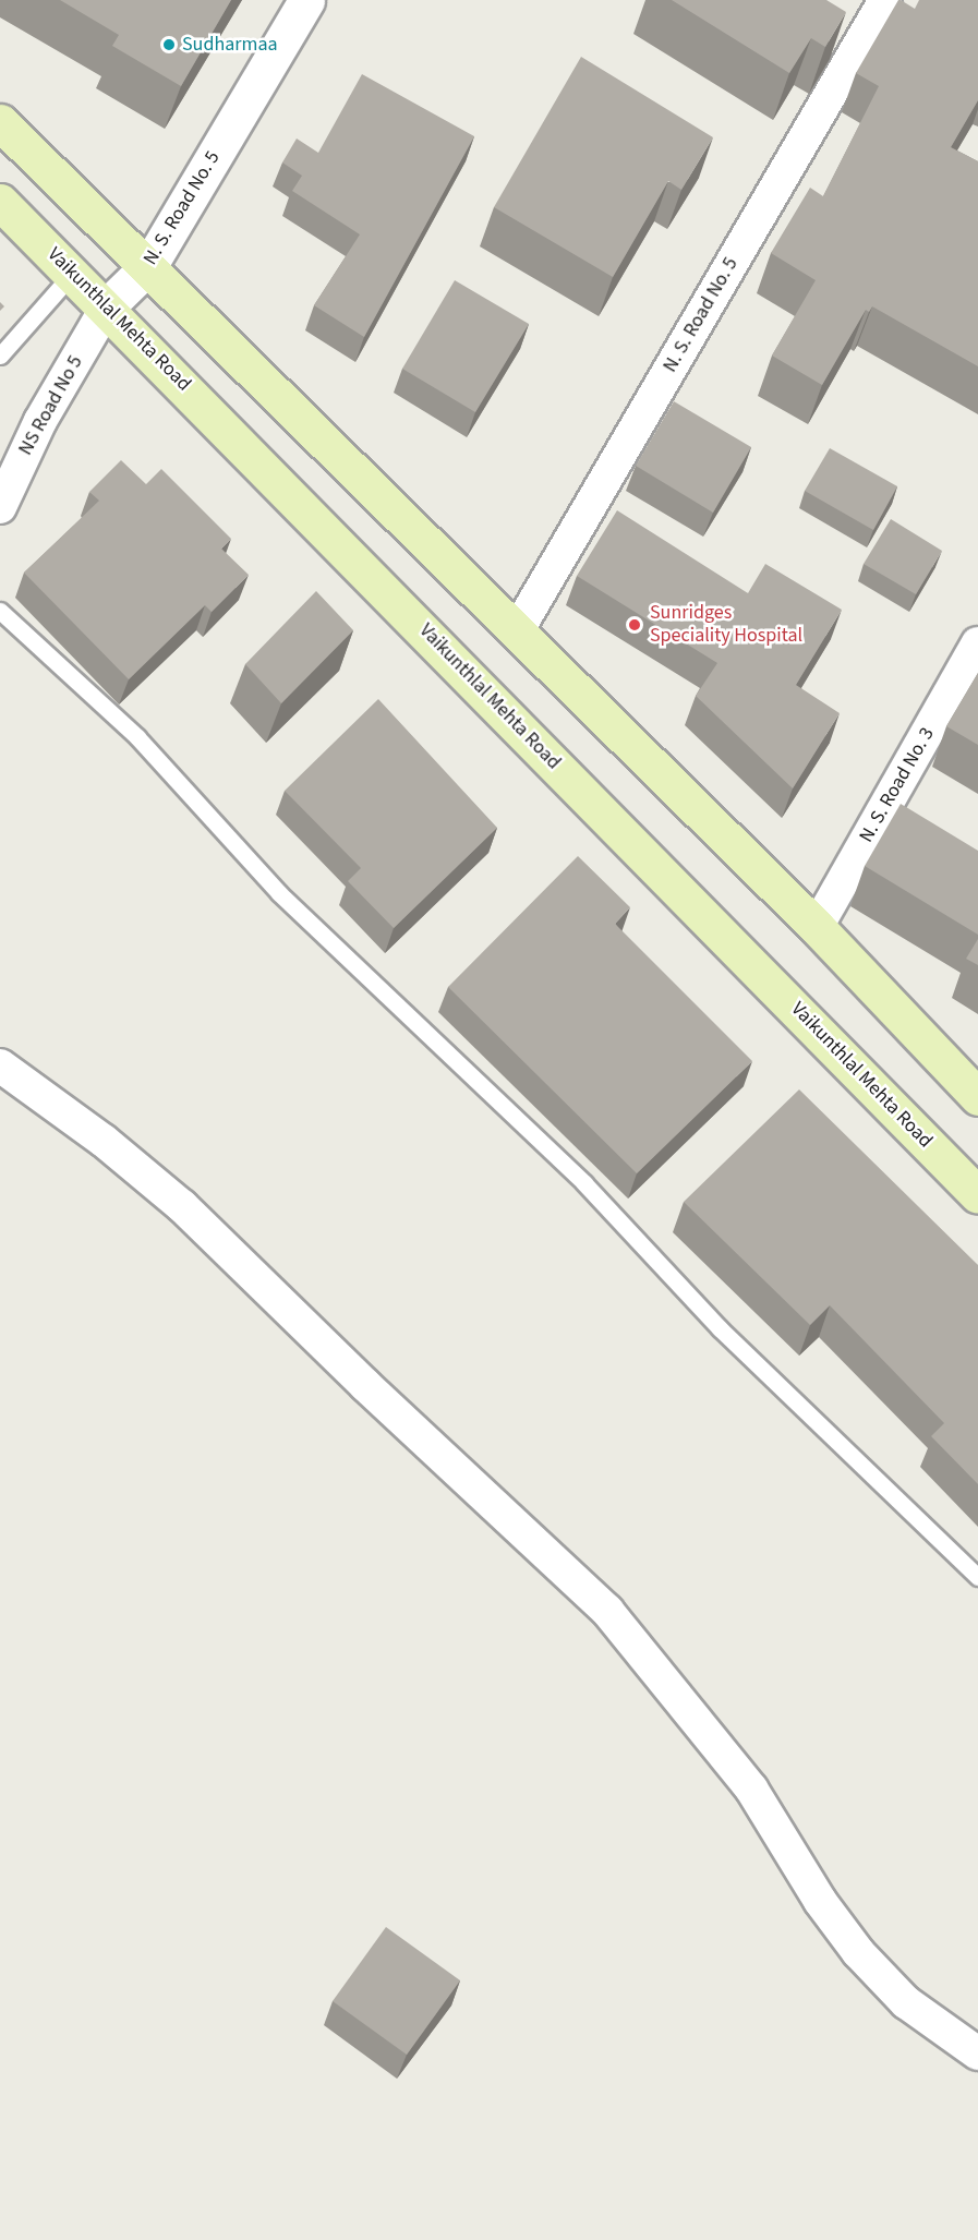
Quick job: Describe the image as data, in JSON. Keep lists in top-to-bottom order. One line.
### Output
{"streets":{"main road":["Vaikunthlal Mehta Road"],"street":["N. S. Road No. 5","NS Road No 5","N. S. Road No. 3"]},"crossings":[["N. S. Road No. 5","Vaikunthlal Mehta Road"],["N. S. Road No. 5","NS Road No 5"],["Vaikunthlal Mehta Road","NS Road No 5"]],"places":["Sudharmaa","Sunridges Speciality Hospital"]}
